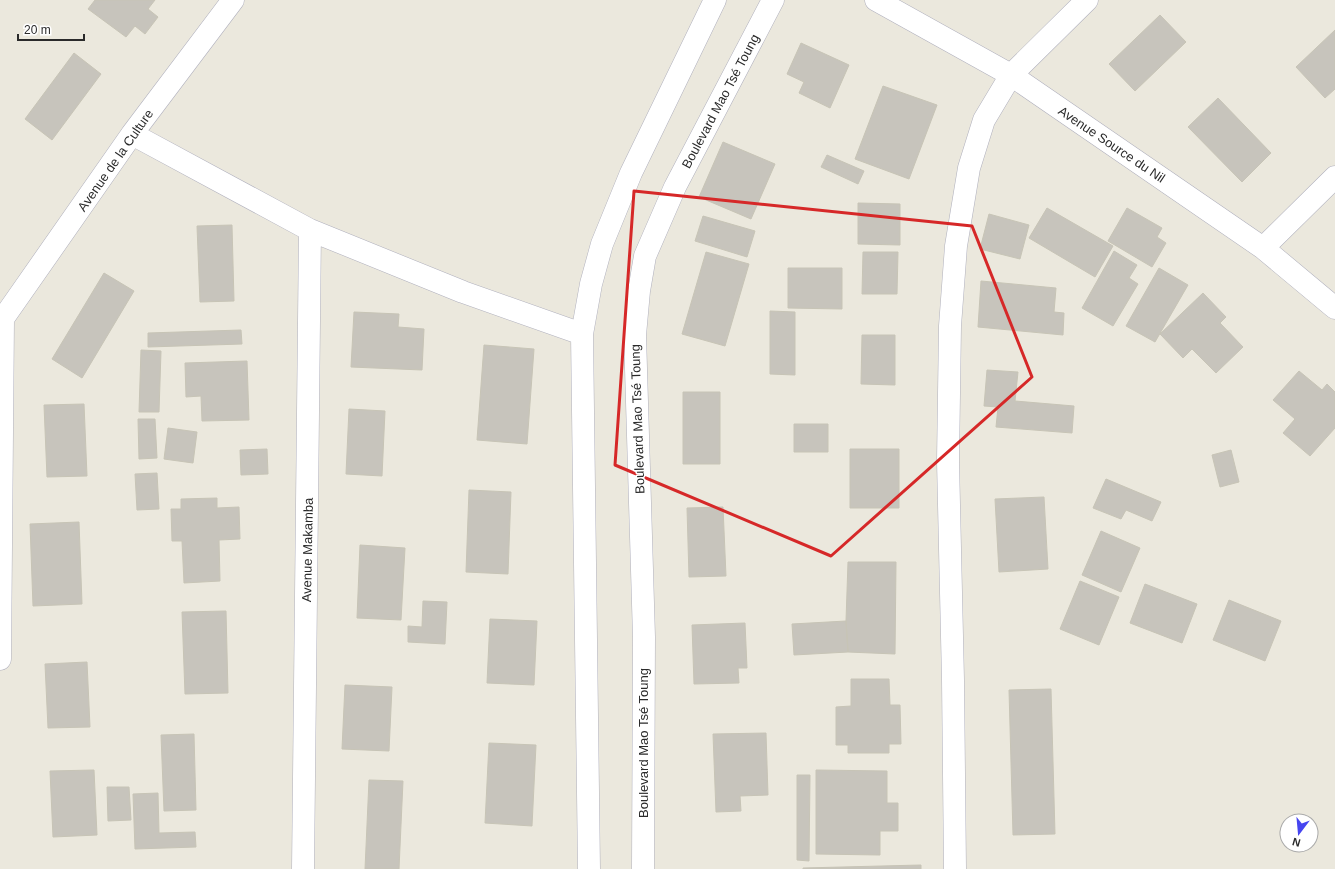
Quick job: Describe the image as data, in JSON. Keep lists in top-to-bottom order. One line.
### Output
{"streets":{"street":["Boulevard Mao Tsé Toung","Avenue Source du Nil","Avenue de la Culture","Avenue Makamba"]},"scale_bar":"20 m","north":"bottom"}
